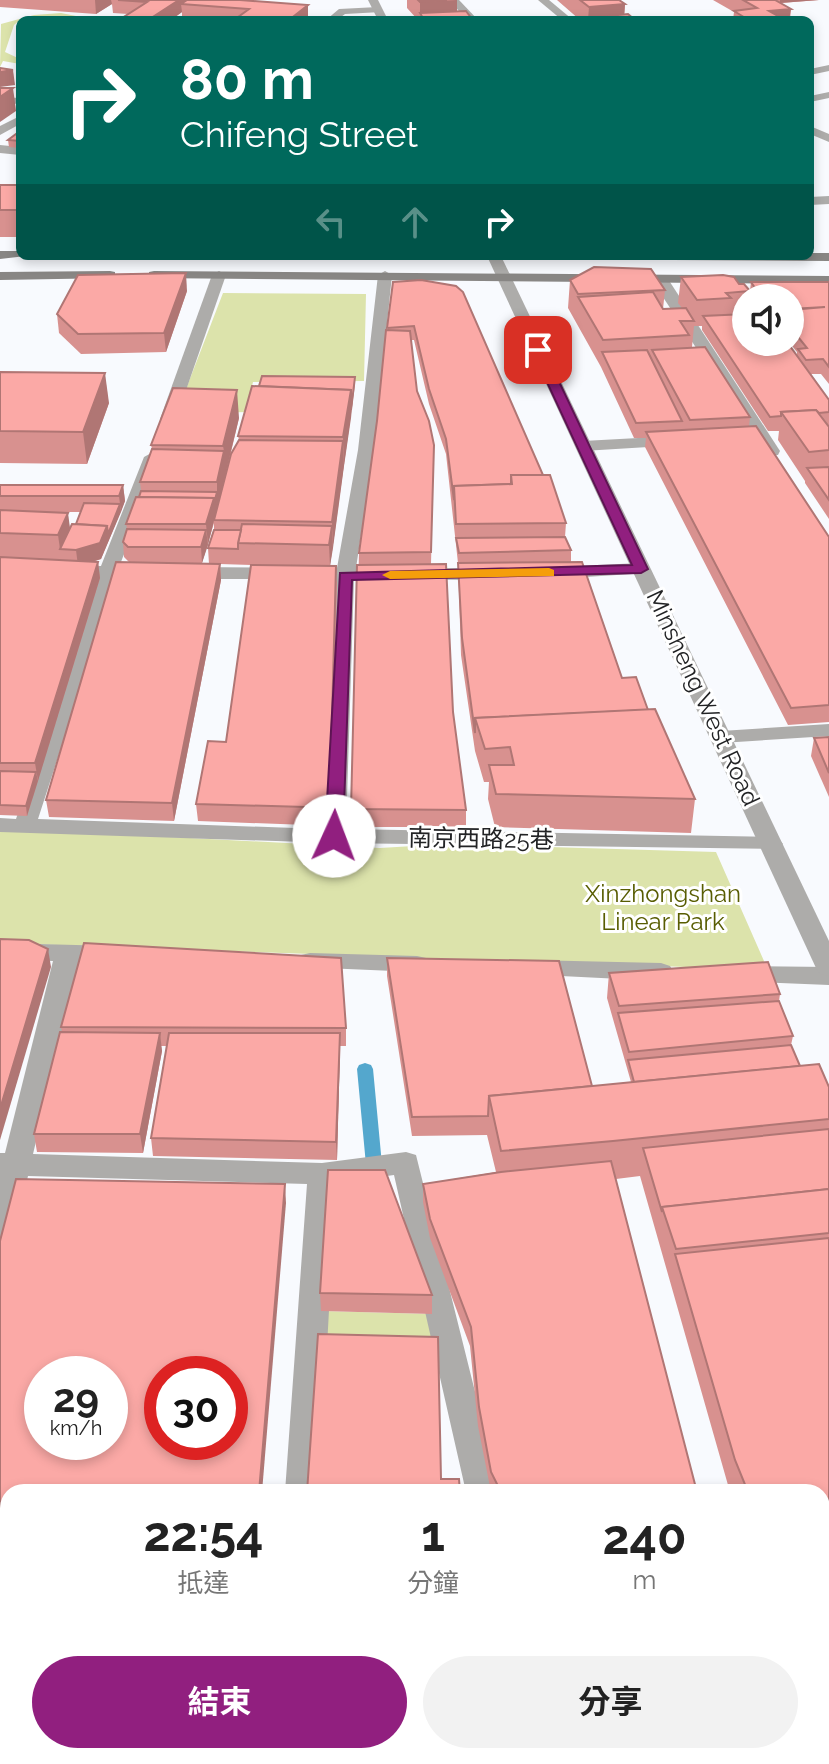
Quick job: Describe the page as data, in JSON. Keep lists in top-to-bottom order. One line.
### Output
{"streets":{"street":["Minsheng West Road","南京西路25巷"]},"crossings":[["Minsheng West Road","南京西路25巷"]],"parks":["Xinzhongshan Linear Park"],"page":{"turn":["80 m","Chifeng Street"],"speed":"29 km/h","limit":"30","eta":["22:54","抵達","1","分鐘","240","m"],"buttons":["結束","分享"]}}
